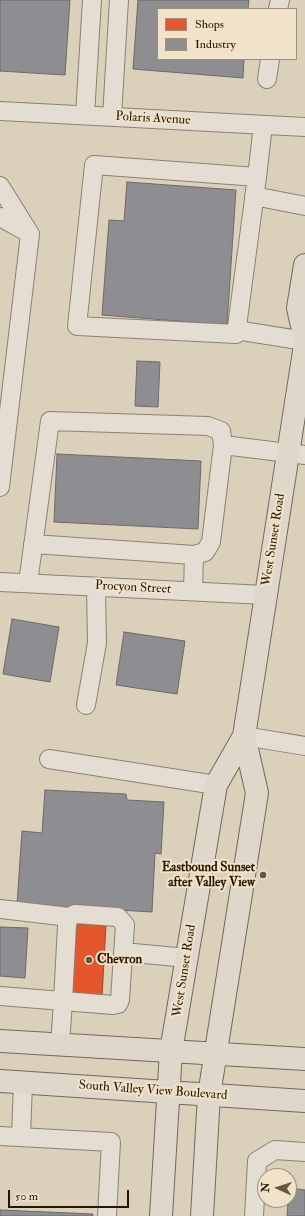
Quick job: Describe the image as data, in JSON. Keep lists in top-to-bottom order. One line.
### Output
{"streets":{"main road":["West Sunset Road","South Valley View Boulevard"],"street":["Polaris Avenue","Procyon Street"]},"crossings":[["West Sunset Road","Procyon Street"],["West Sunset Road","South Valley View Boulevard"]],"places":["Eastbound Sunset after Valley View","Chevron"],"legend":["Shops","Industry"],"scale_bar":"50 m","north":"left"}
